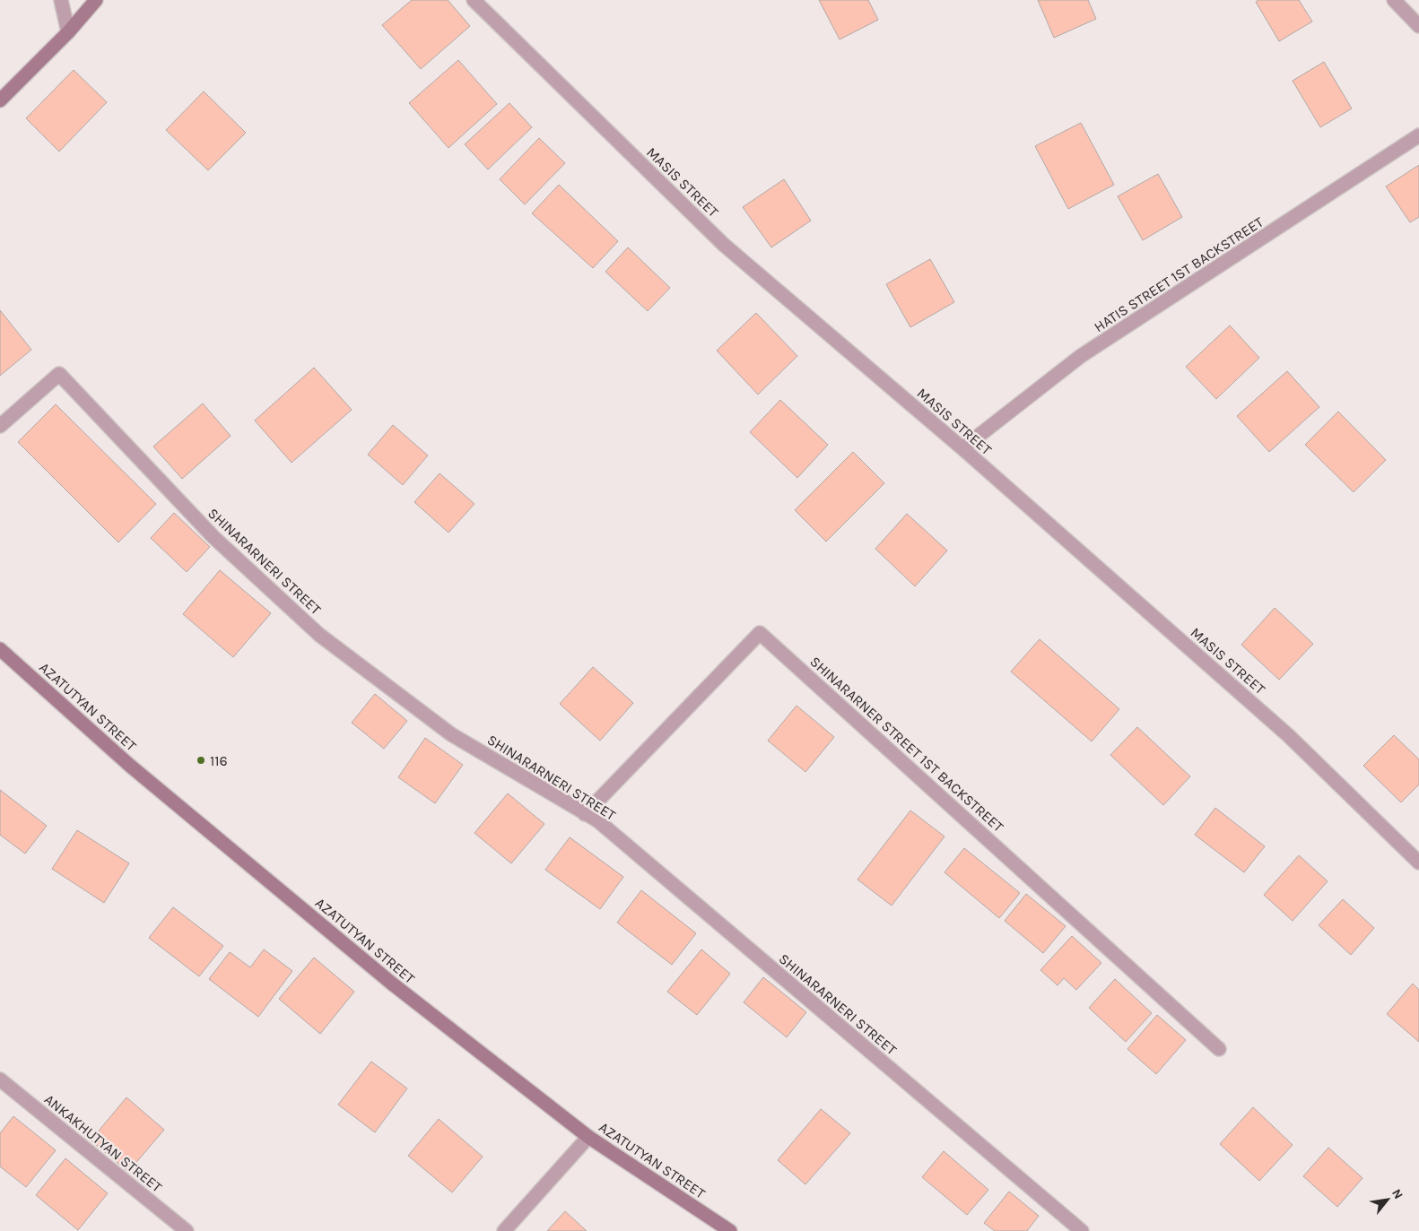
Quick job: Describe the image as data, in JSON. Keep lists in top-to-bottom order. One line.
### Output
{"streets":{"street":["MASIS STREET","HATIS STREET 1ST BACKSTREET","SHINARARNERI STREET","AZATUTYAN STREET","SHINARARNER STREET 1ST BACKSTREET","ANKAKHUTYAN STREET"]},"crossings":[["MASIS STREET","HATIS STREET 1ST BACKSTREET"],["SHINARARNERI STREET","SHINARARNER STREET 1ST BACKSTREET"]],"places":["116"],"north":"top right"}
